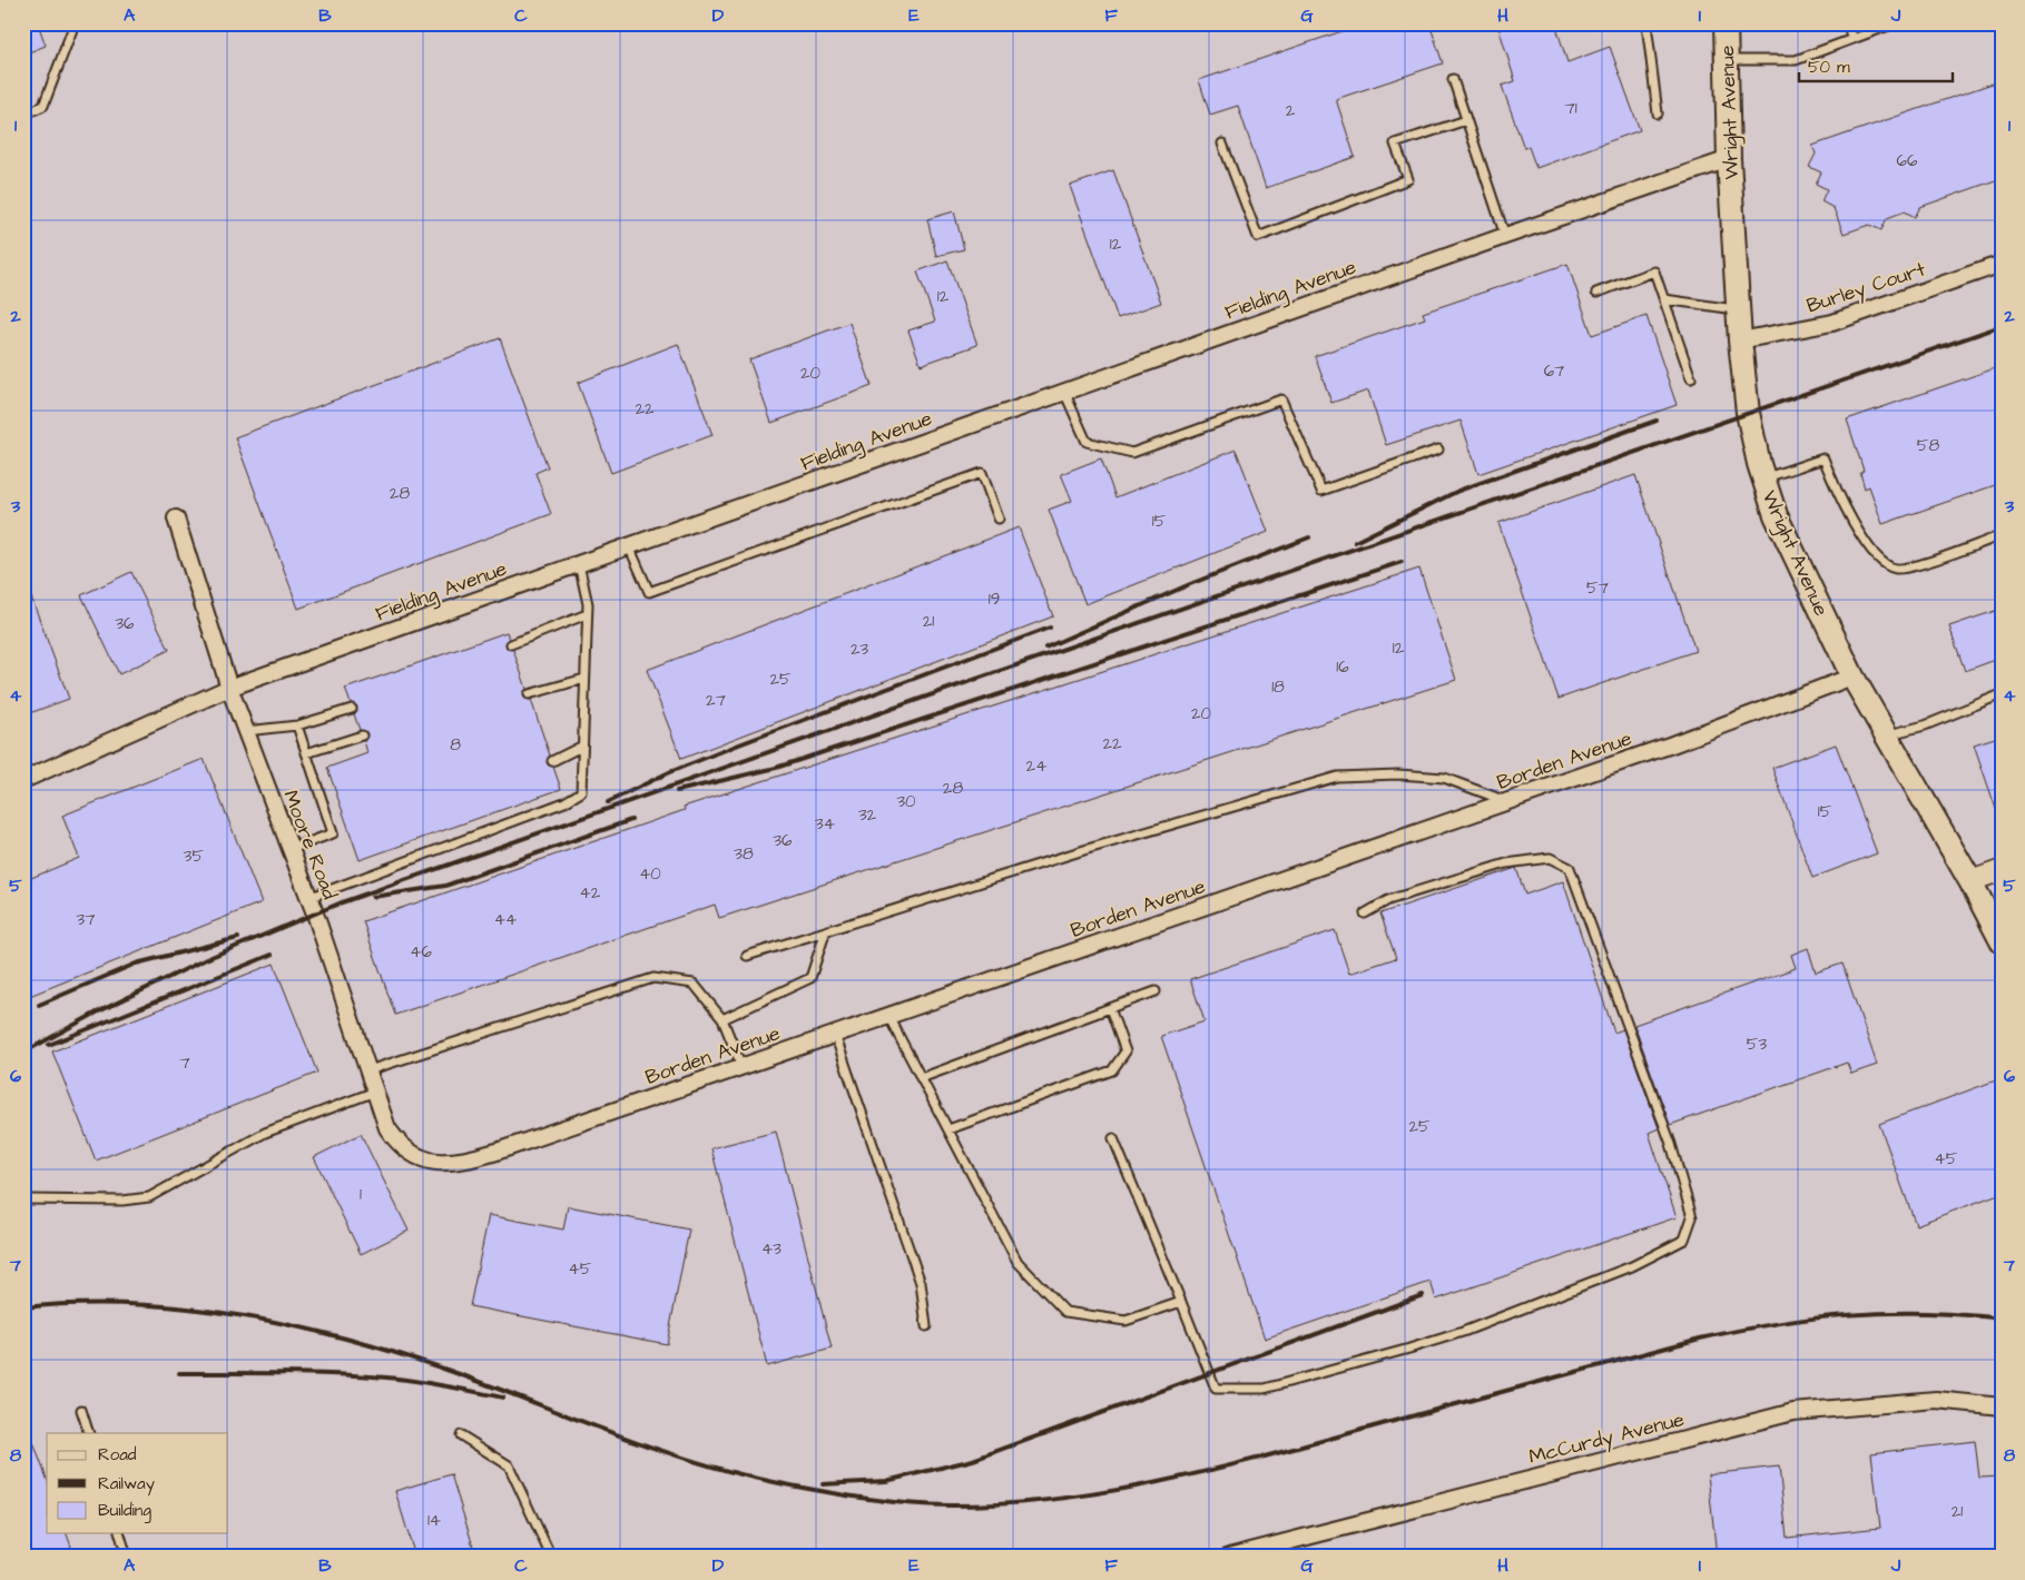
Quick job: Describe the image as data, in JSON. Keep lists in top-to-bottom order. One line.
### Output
{"streets":{"main road":["Wright Avenue"],"street":["Burley Court","Fielding Avenue","Borden Avenue","Moore Road","McCurdy Avenue"]},"crossings":[["Wright Avenue","Burley Court"],["Wright Avenue","Fielding Avenue"],["Wright Avenue","Borden Avenue"],["Fielding Avenue","Moore Road"],["Borden Avenue","Moore Road"]],"house_numbers":["71","2","66","12","12","67","20","22","58","28","15","57","19","21","36","12","23","16","25","18","27","20","22","8","24","28","30","15","32","34","36","38","35","40","42","37","44","46","53","7","25","45","1","43","45","21","14"],"legend":["Road","Railway","Building"],"scale_bar":"50 m","grid":{"columns":["A","B","C","D","E","F","G","H","I","J"],"rows":["1","2","3","4","5","6","7","8"]}}
